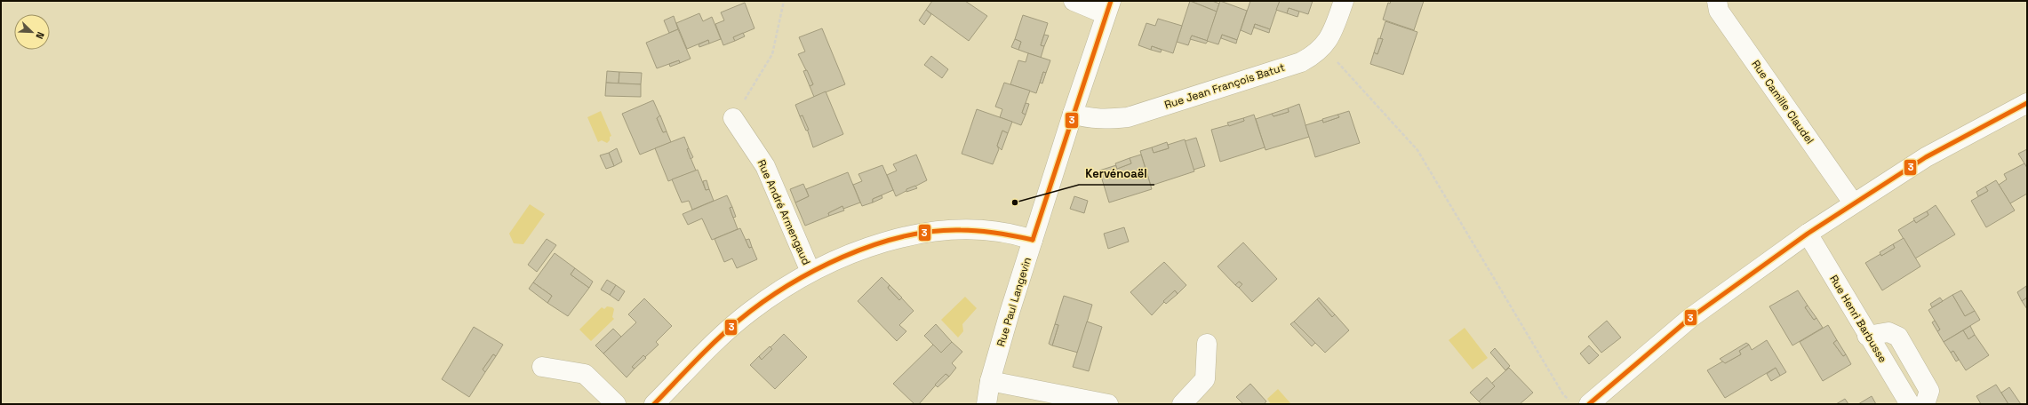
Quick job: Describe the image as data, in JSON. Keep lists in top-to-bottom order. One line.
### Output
{"streets":{"street":["Rue Jean François Batut","Rue Camille Claudel","Rue André Armengaud","Rue Paul Langevin","Rue Henri Barbusse"]},"crossings":[["Rue Jean François Batut","Rue Paul Langevin"]],"places":["Kervénoaël"],"lines":["transit line 3"],"north":"bottom right"}
